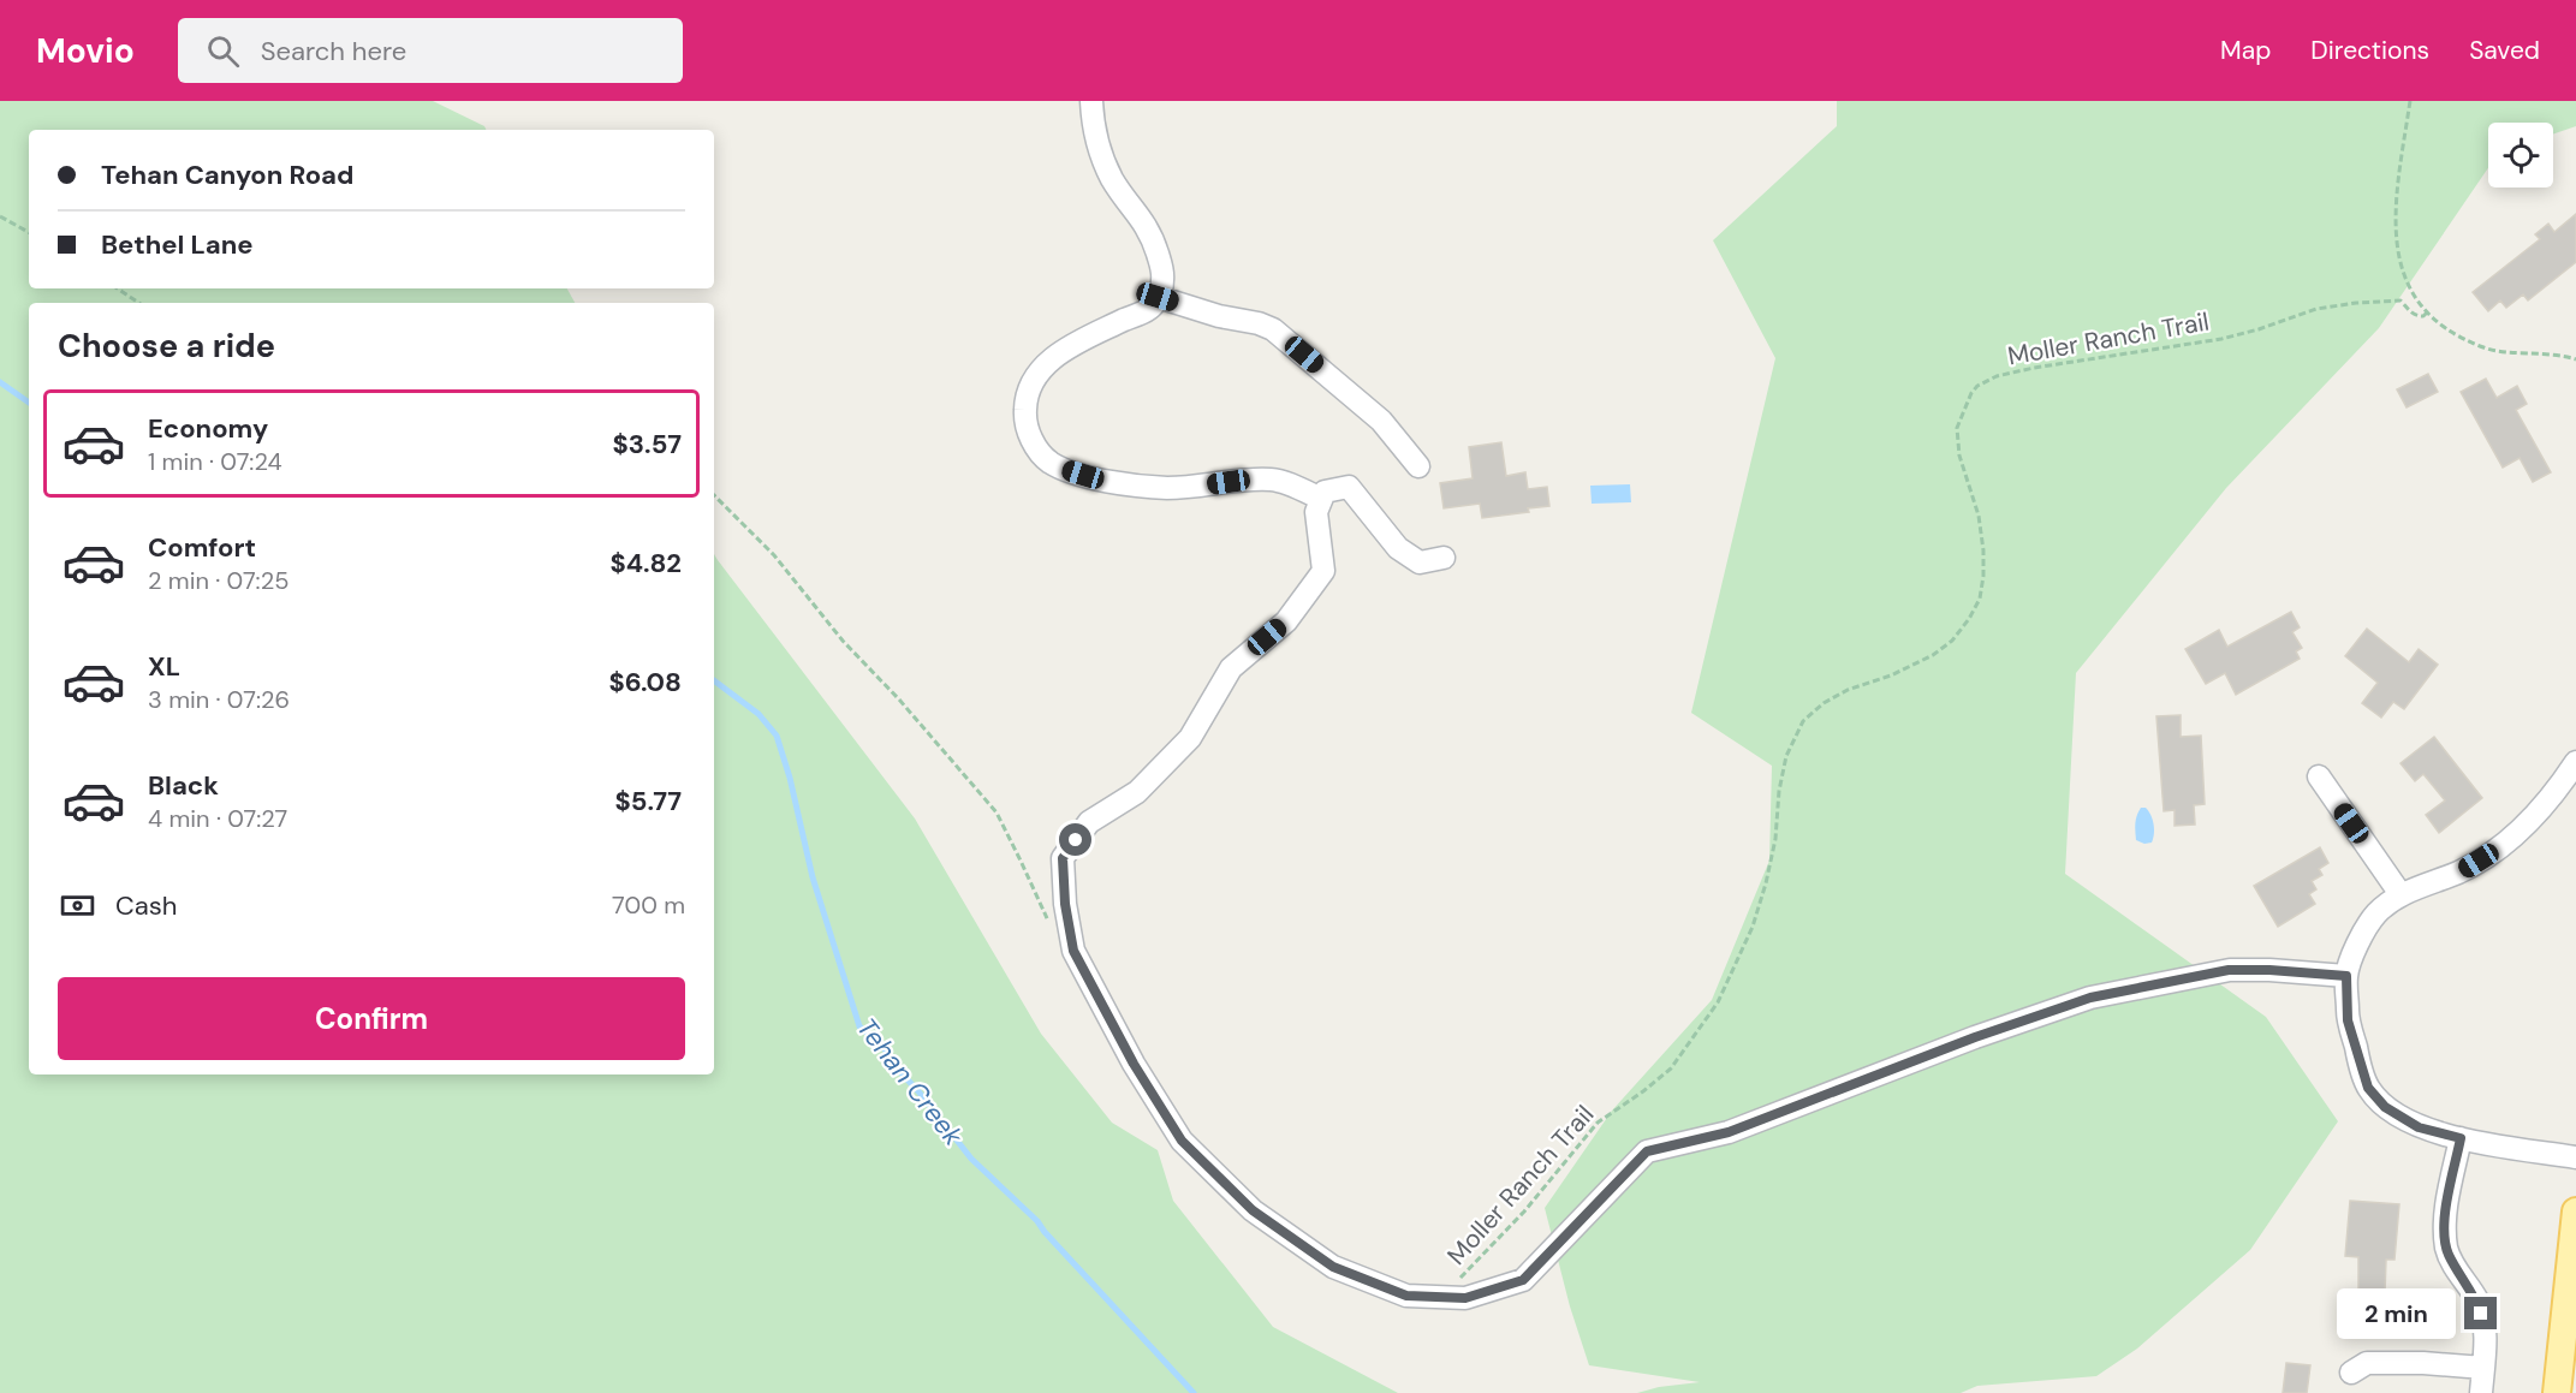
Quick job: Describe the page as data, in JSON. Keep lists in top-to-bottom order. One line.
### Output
{"streets":{"path":["Moller Ranch Trail"]},"water":["Tehan Creek"],"page":{"header":"Movio","search":"Search here","nav":["Map","Directions","Saved"],"banner":["Tehan Canyon Road","Bethel Lane"],"heading":"Choose a ride","list":[{"name":"Economy","note":"1 min · 07:24","value":"$3.57"},{"name":"Comfort","note":"2 min · 07:25","value":"$4.82"},{"name":"XL","note":"3 min · 07:26","value":"$6.08"},{"name":"Black","note":"4 min · 07:27","value":"$5.77"}],"pay":["Cash","700 m"],"buttons":"Confirm","bubble":"2 min"}}
